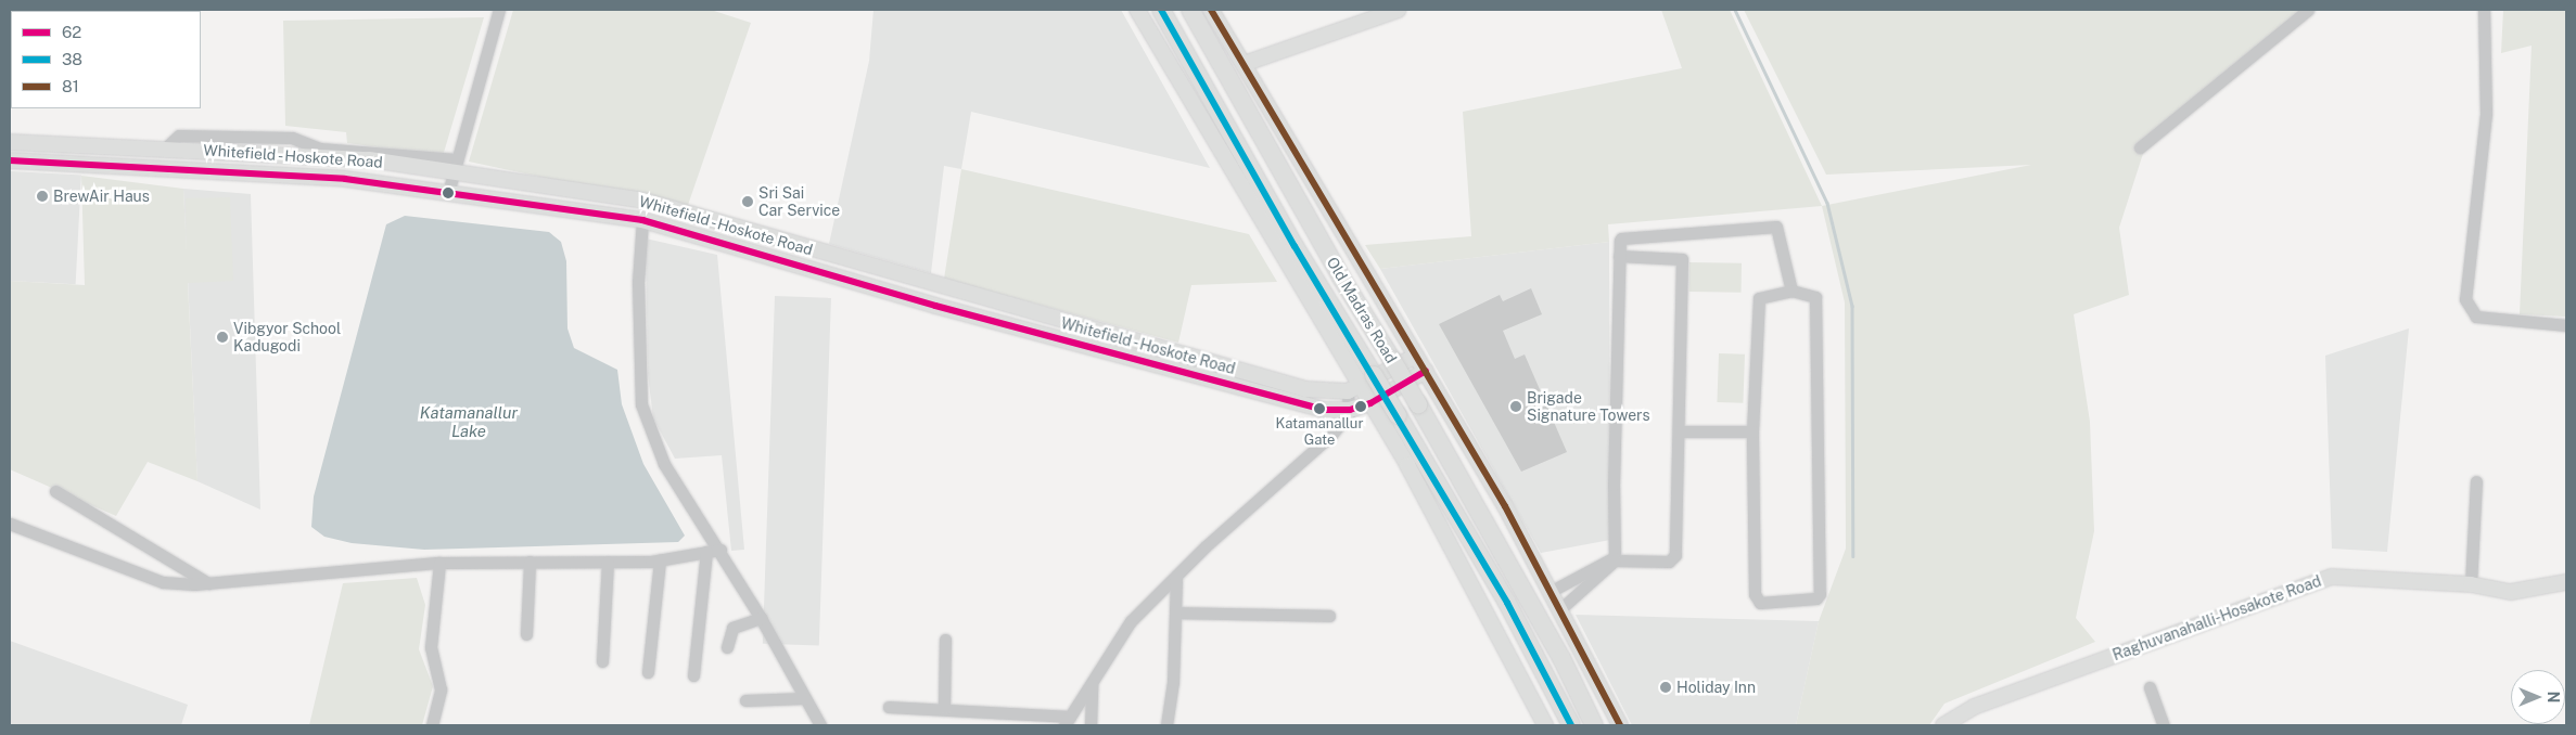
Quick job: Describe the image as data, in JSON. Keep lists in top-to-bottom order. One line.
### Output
{"streets":{"highway":["Old Madras Road"],"main road":["Whitefield - Hoskote Road","Raghuvanahalli-Hosakote Road"]},"water":["Katamanallur Lake"],"places":["BrewAir Haus","Sri Sai Car Service","Vibgyor School Kadugodi","Brigade Signature Towers","Katamanallur Gate","Holiday Inn"],"lines":["transit line 38","transit line 81","transit line 62"],"legend":["62","38","81"],"north":"right"}
